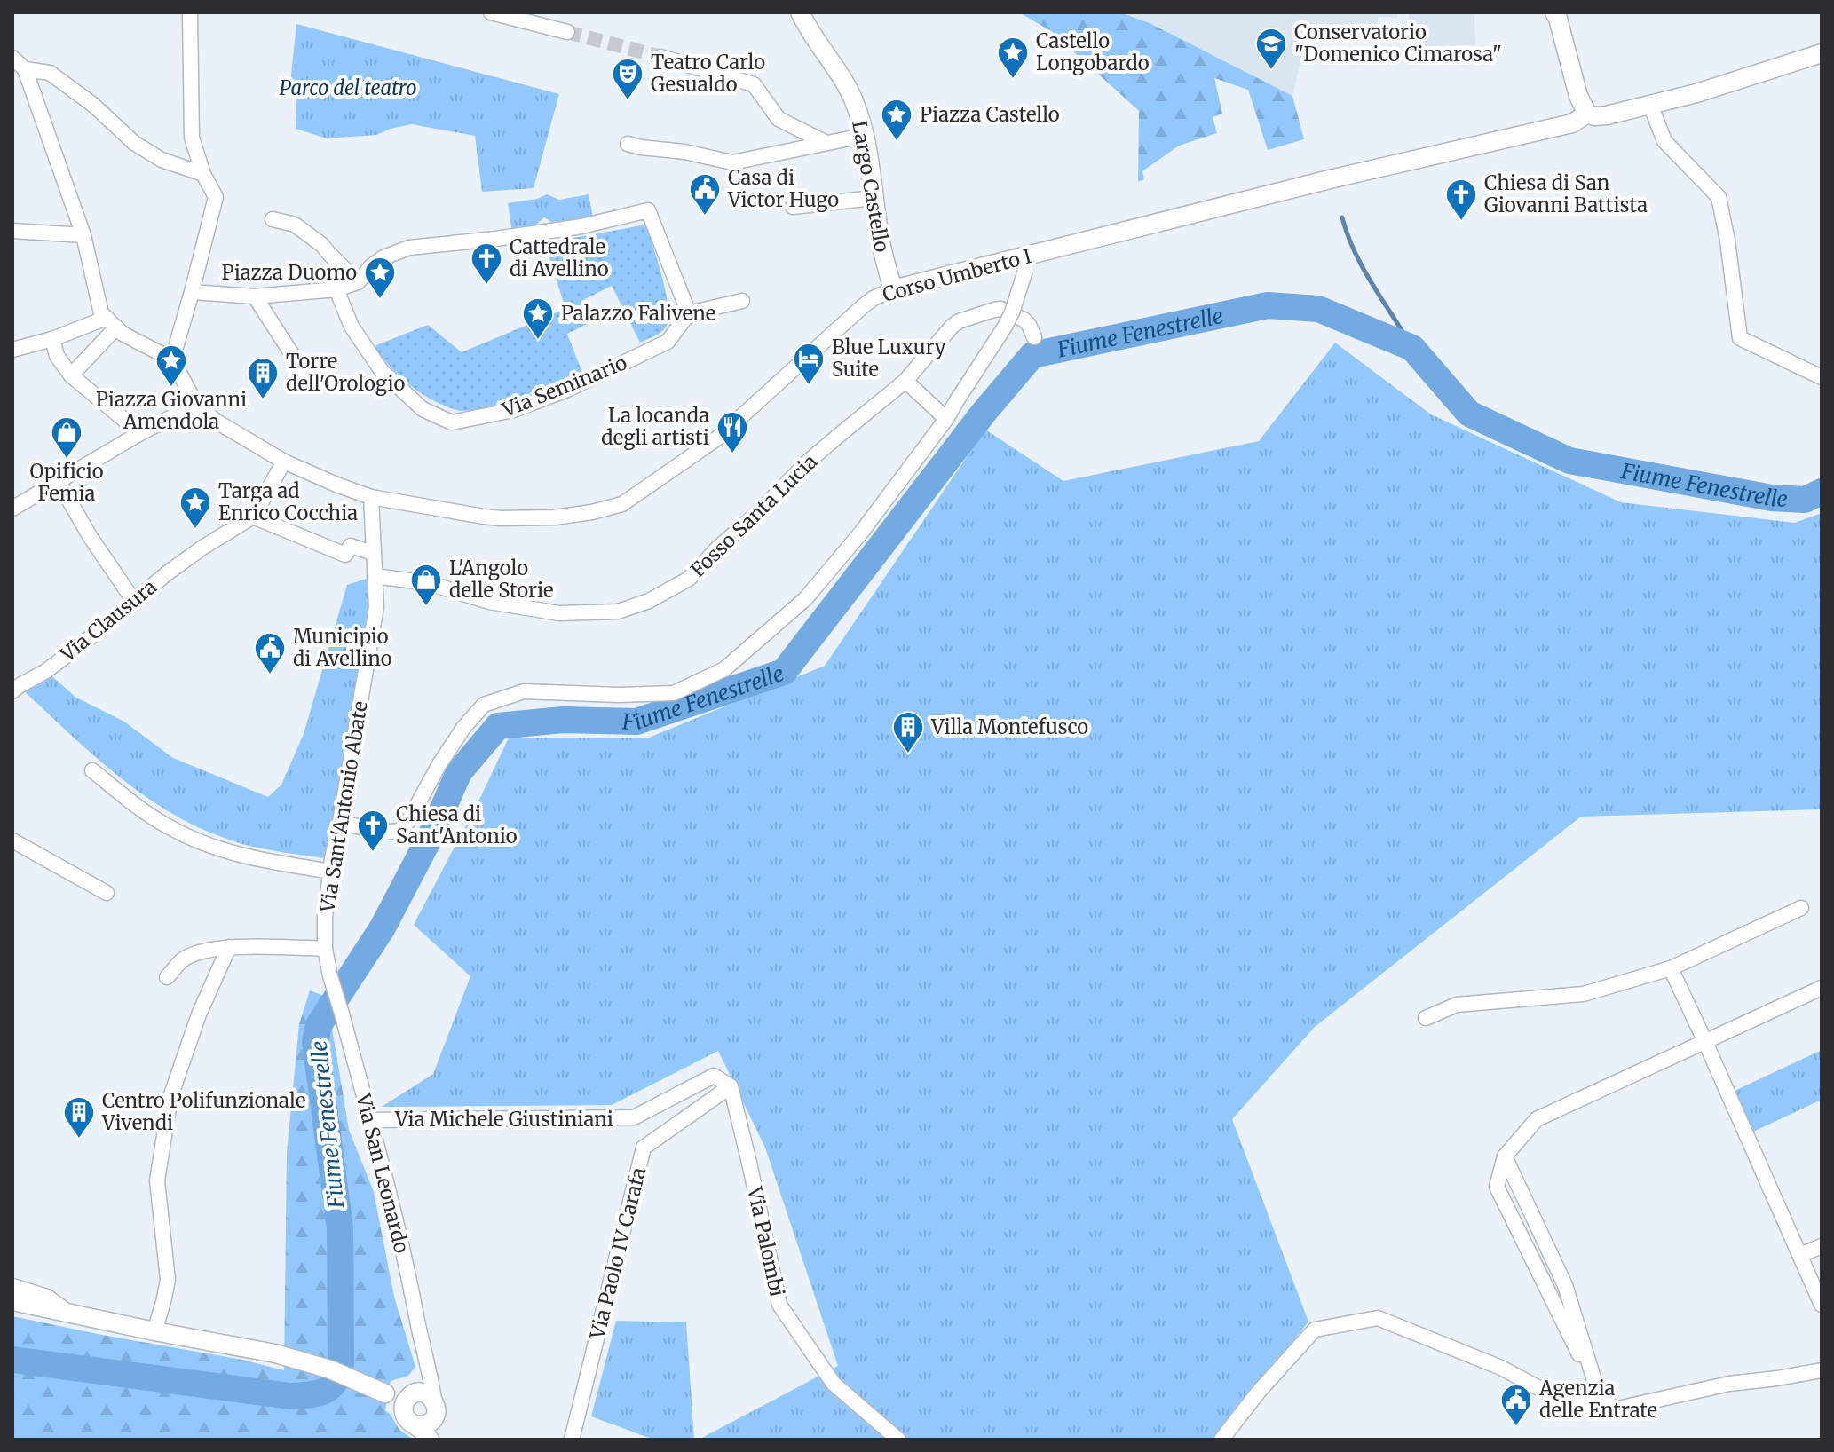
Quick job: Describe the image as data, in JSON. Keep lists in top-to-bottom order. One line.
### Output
{"streets":{"street":["Largo Castello","Corso Umberto I","Via Seminario","Fosso Santa Lucia","Via Clausura","Via Sant'Antonio Abate","Via Michele Giustiniani","Via San Leonardo","Via Palombi","Via Paolo IV Carafa"]},"crossings":[["Largo Castello","Corso Umberto I"],["Corso Umberto I","Via Sant'Antonio Abate"],["Fosso Santa Lucia","Via Sant'Antonio Abate"],["Via Sant'Antonio Abate","Via San Leonardo"],["Via Michele Giustiniani","Via San Leonardo"],["Via Michele Giustiniani","Via Palombi"],["Via Michele Giustiniani","Via Paolo IV Carafa"],["Via Palombi","Via Paolo IV Carafa"]],"water":["Fiume Fenestrelle"],"parks":["Parco del teatro"],"places":{"school or university":["Conservatorio \"Domenico Cimarosa\""],"place":["Castello Longobardo","Piazza Castello","Piazza Duomo","Palazzo Falivene","Piazza Giovanni Amendola","Targa ad Enrico Cocchia"],"theatre":["Teatro Carlo Gesualdo"],"public building":["Casa di Victor Hugo","Municipio di Avellino","Agenzia delle Entrate"],"church":["Chiesa di San Giovanni Battista","Cattedrale di Avellino","Chiesa di Sant'Antonio"],"hotel":["Blue Luxury Suite"],"building":["Torre dell'Orologio","Villa Montefusco","Centro Polifunzionale Vivendi"],"restaurant":["La locanda degli artisti"],"shop":["Opificio Femia","L'Angolo delle Storie"]}}
